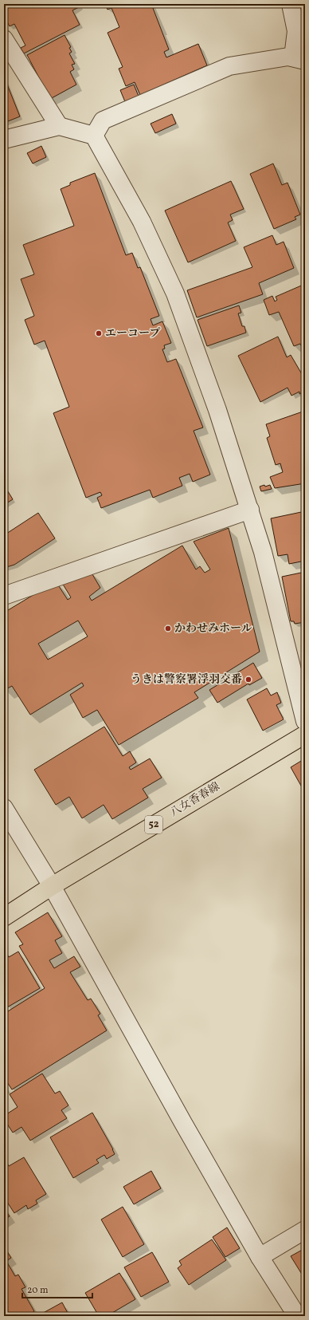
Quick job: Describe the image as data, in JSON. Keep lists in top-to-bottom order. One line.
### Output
{"streets":{"main road":["八女香春線","52"]},"places":["エーコープ","かわせみホール","うきは警察署浮羽交番"],"scale_bar":"20 m"}
